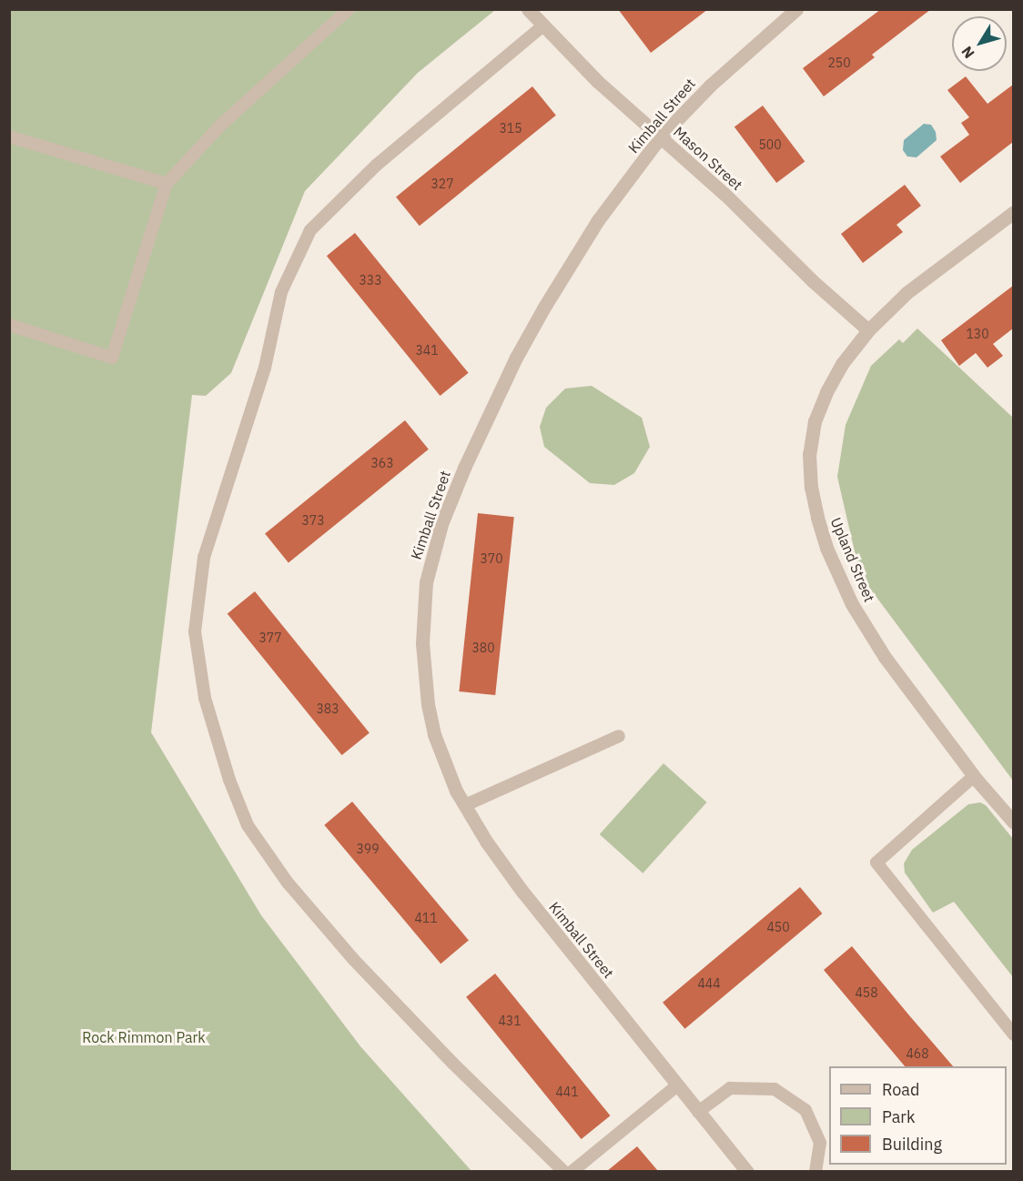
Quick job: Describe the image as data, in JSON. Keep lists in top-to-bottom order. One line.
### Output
{"streets":{"street":["Kimball Street","Mason Street","Upland Street"]},"crossings":[["Kimball Street","Mason Street"],["Mason Street","Upland Street"]],"parks":["Rock Rimmon Park"],"house_numbers":["250","315","500","327","333","130","341","363","373","370","377","380","383","399","411","450","444","458","431","468","441"],"legend":["Road","Park","Building"],"north":"bottom left"}
